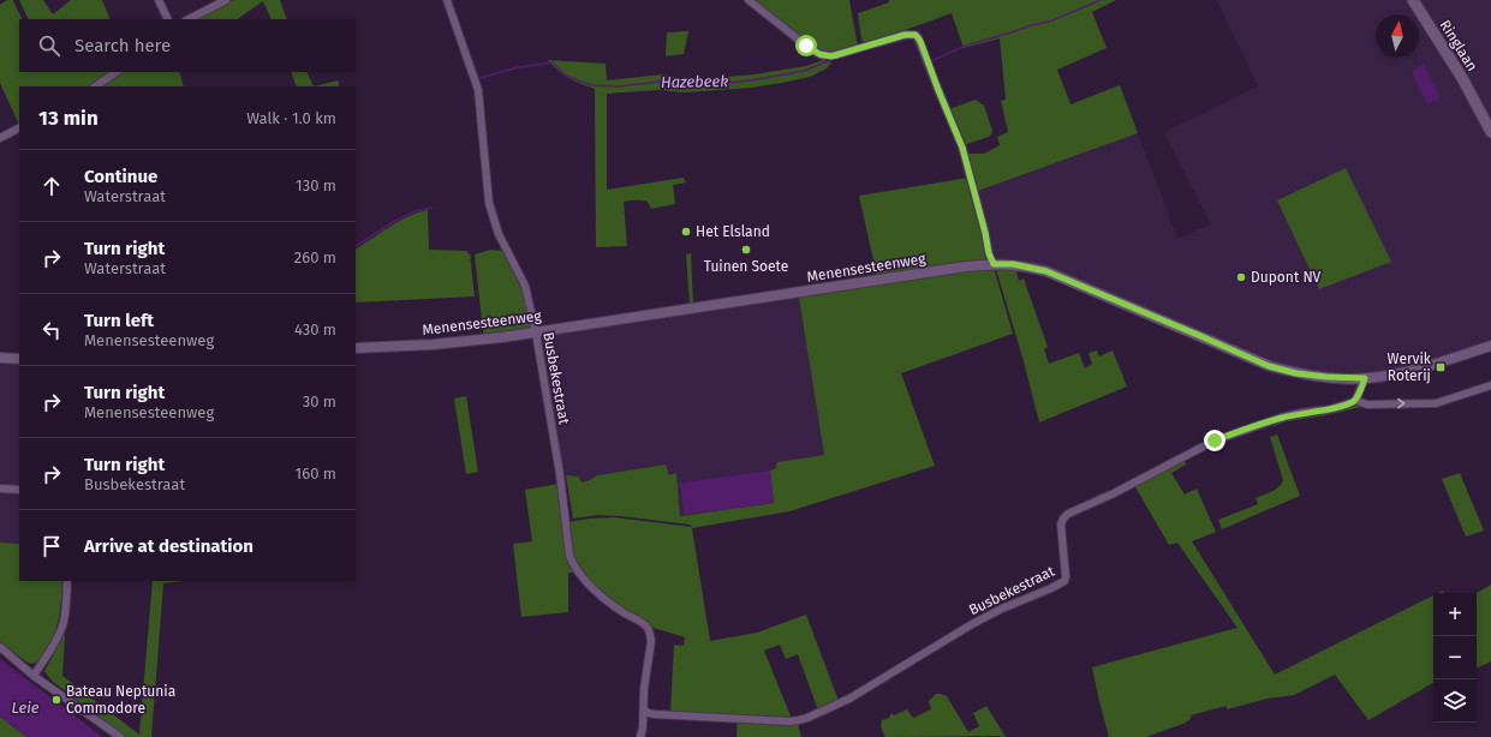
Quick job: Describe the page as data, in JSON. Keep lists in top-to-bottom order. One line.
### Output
{"streets":{"main road":["Ringlaan"],"street":["Menensesteenweg","Busbekestraat"]},"crossings":[["Menensesteenweg","Busbekestraat"]],"water":["Hazebeek","Leie"],"places":{"other":["Het Elsland","Tuinen Soete","Dupont NV","Bateau Neptunia Commodore"],"transit":["Wervik Roterij"]},"north":"top","page":{"search":"Search here","heading":["13 min","Walk · 1.0 km"],"list":[["Continue","Waterstraat","130 m"],["Turn right","Waterstraat","260 m"],["Turn left","Menensesteenweg","430 m"],["Turn right","Menensesteenweg","30 m"],["Turn right","Busbekestraat","160 m"],"Arrive at destination"],"map_buttons":["+","−"]}}
